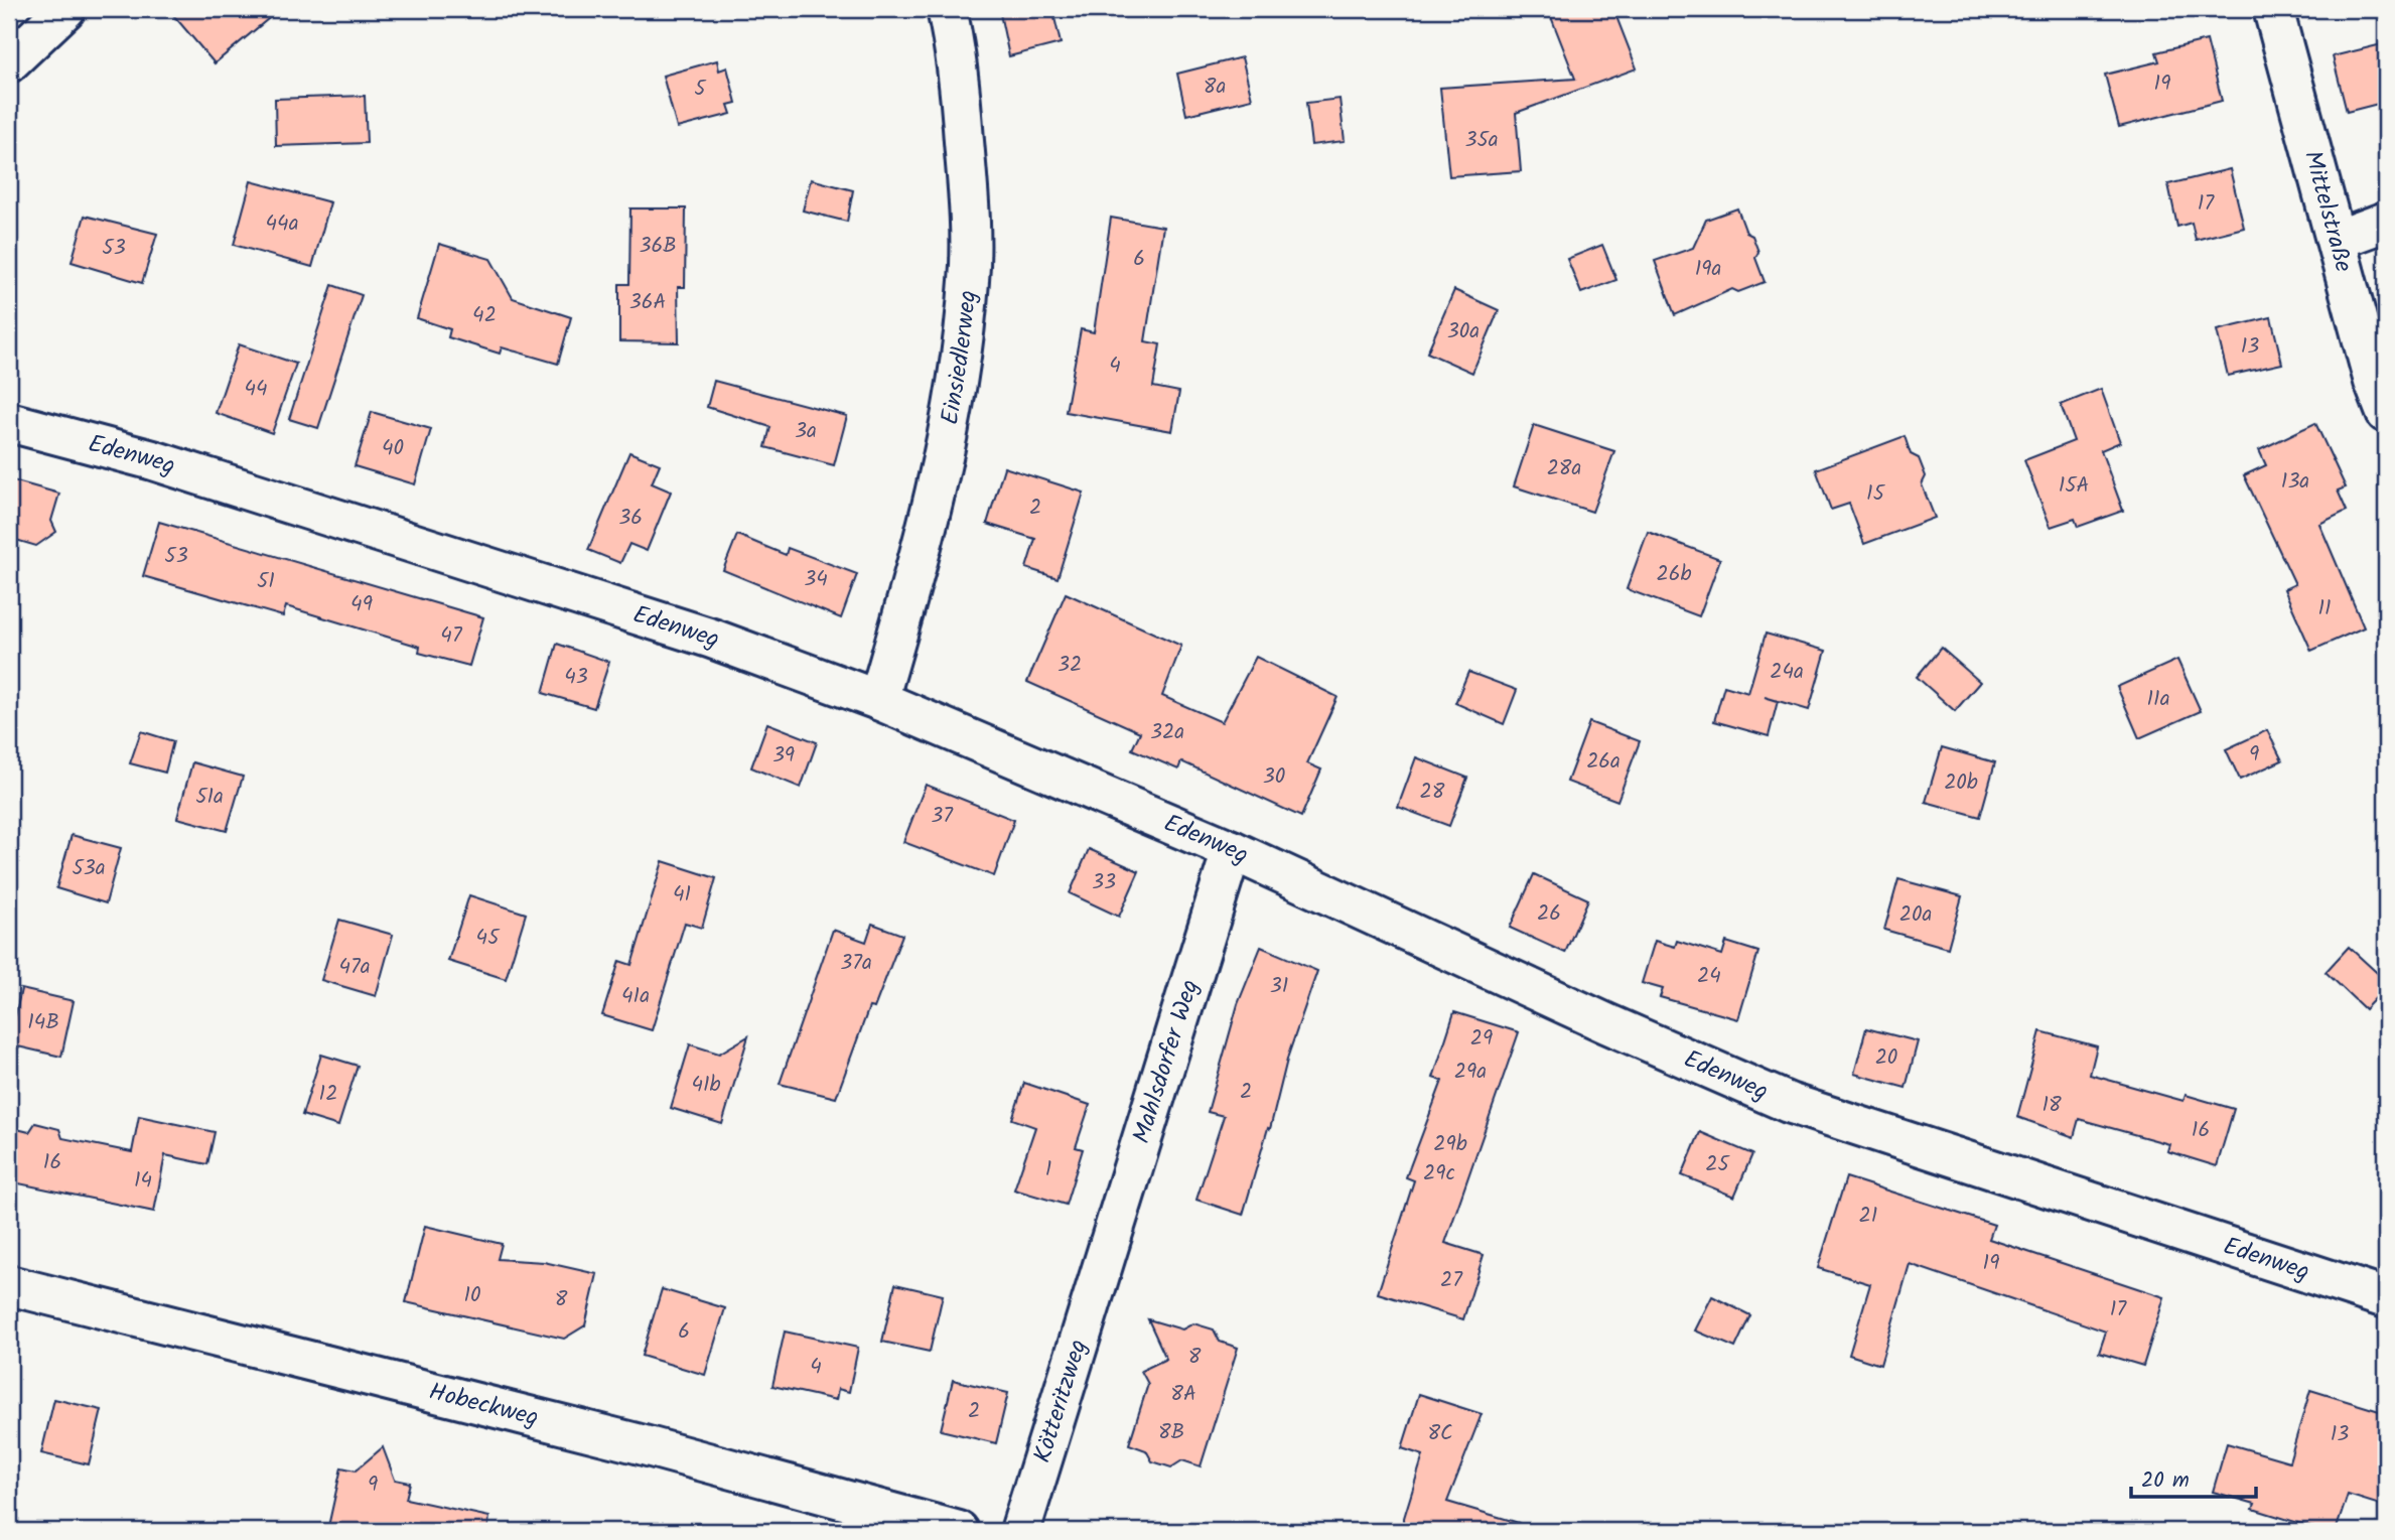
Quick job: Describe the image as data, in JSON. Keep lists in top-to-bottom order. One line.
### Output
{"streets":{"street":["Mittelstraße","Einsiedlerweg","Edenweg","Mahlsdorfer Weg","Kötteritzweg","Hobeckweg"]},"crossings":[["Einsiedlerweg","Edenweg"],["Edenweg","Mahlsdorfer Weg"],["Mahlsdorfer Weg","Kötteritzweg"]],"house_numbers":["19","8a","5","35a","17","44a","36B","53","6","19a","36A","42","30a","13","4","44","3a","40","28a","13a","15A","15","2","36","53","26b","34","51","49","11","47","32","24a","43","11a","32a","9","39","26a","30","20b","28","51a","37","53a","33","41","26","20a","45","37a","47a","24","31","41a","14B","29","20","29a","41b","2","12","18","16","29b","16","25","1","29c","14","21","19","27","10","8","17","6","8","4","8A","2","8B","8C","13","9"],"scale_bar":"20 m"}
